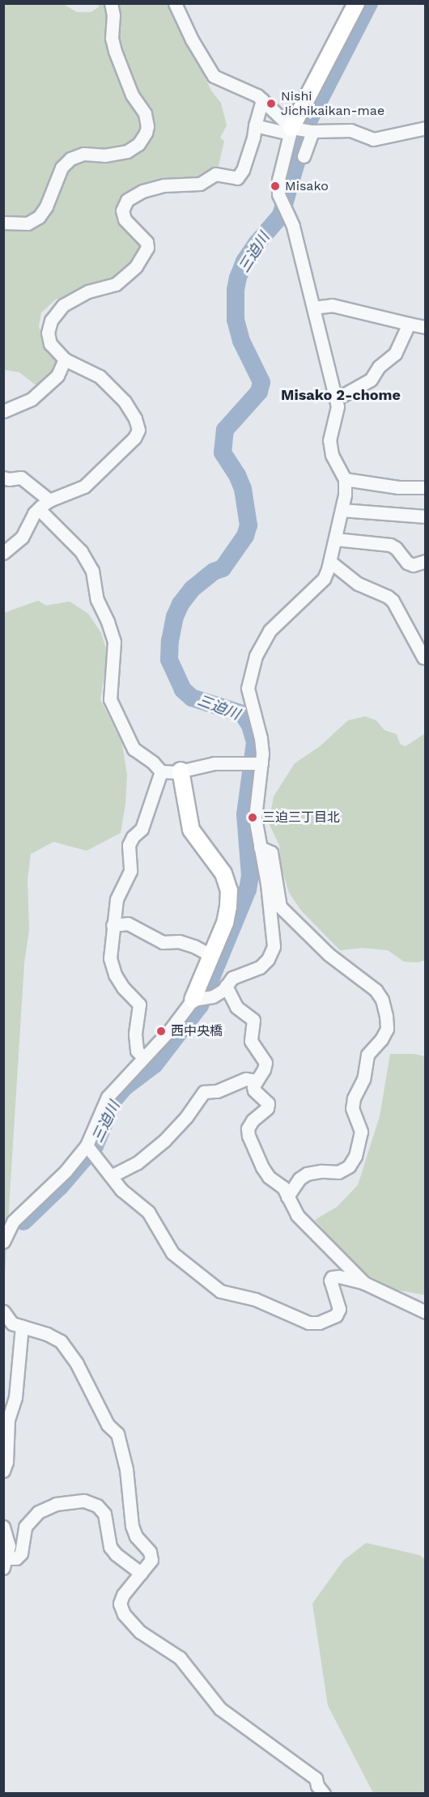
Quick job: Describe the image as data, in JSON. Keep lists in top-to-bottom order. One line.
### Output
{"districts":["Misako 2-chome"],"water":["三迫川"],"places":["Nishi Jichikaikan-mae","Misako","三迫三丁目北","西中央橋"]}
